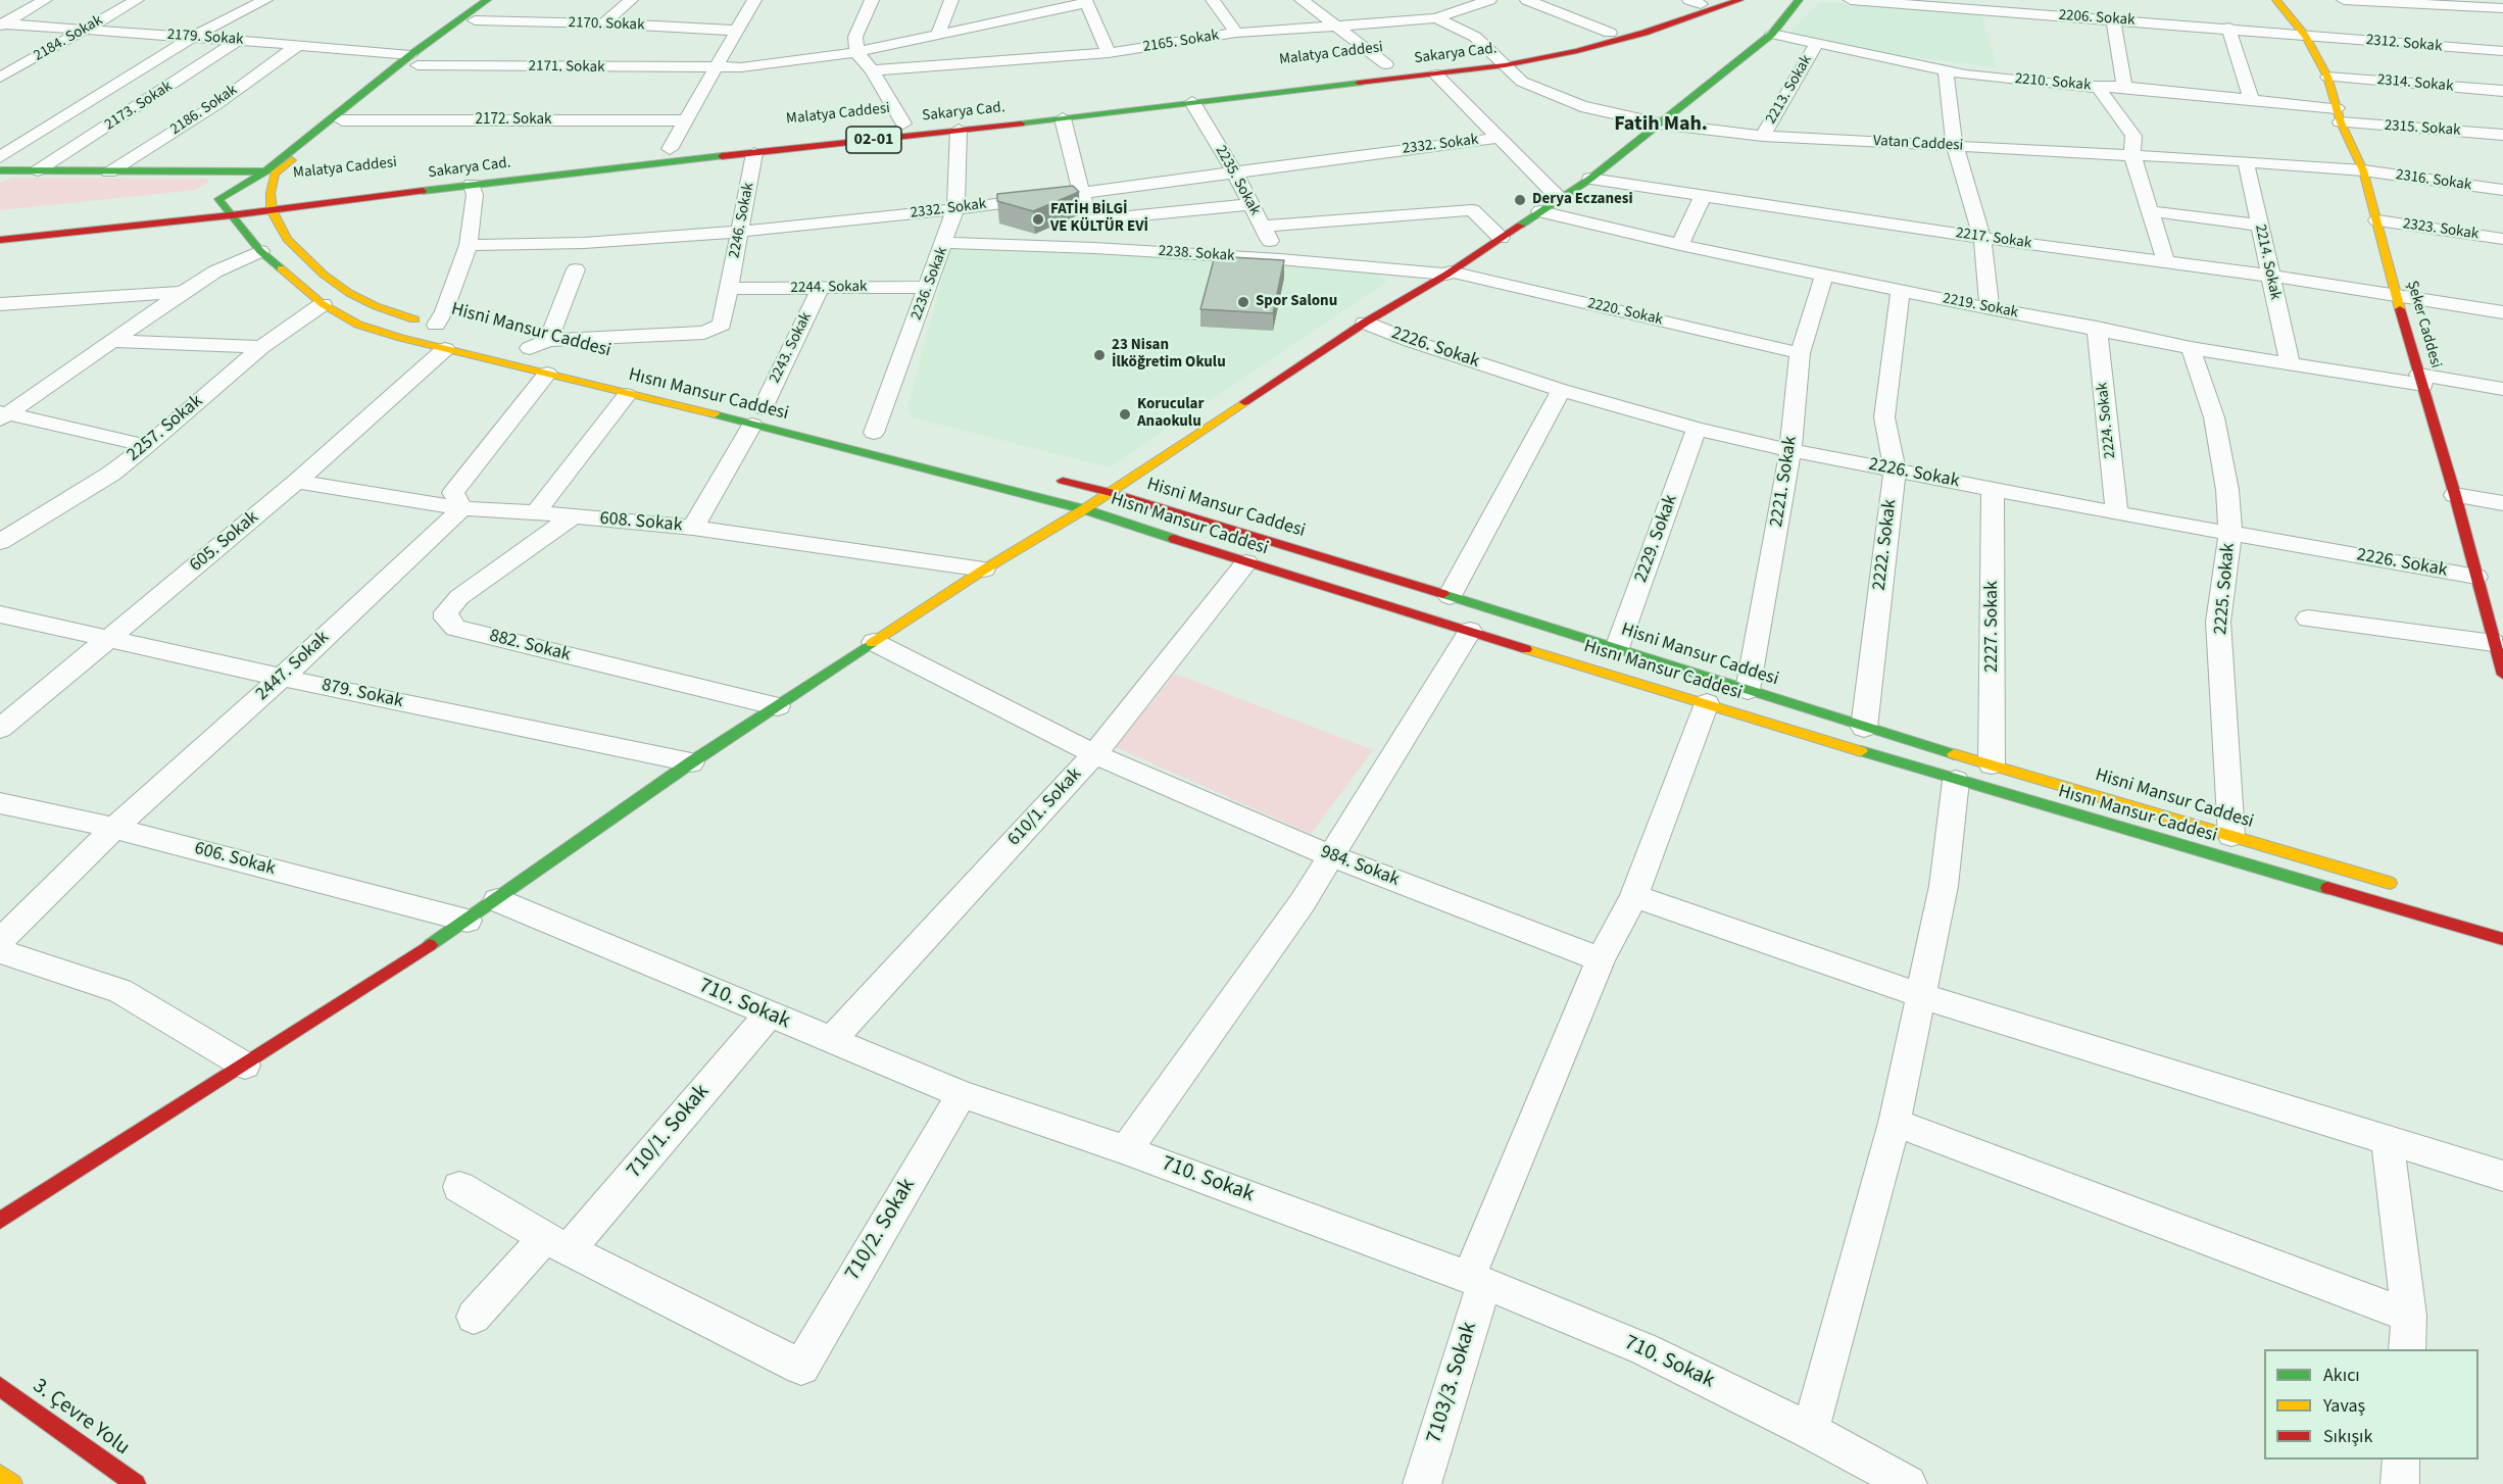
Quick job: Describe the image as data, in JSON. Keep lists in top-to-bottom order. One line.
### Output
{"streets":{"main road":["Malatya Caddesi","Sakarya Cad.","02-01","Şeker Caddesi","Hisni Mansur Caddesi","Hısnı Mansur Caddesi","3. Çevre Yolu"],"street":["2206. Sokak","2170. Sokak","2179. Sokak","2184. Sokak","2165. Sokak","2312. Sokak","2171. Sokak","2210. Sokak","2314. Sokak","2213. Sokak","2173. Sokak","2186. Sokak","2172. Sokak","2315. Sokak","Vatan Caddesi","2332. Sokak","2235. Sokak","2316. Sokak","2246. Sokak","2323. Sokak","2217. Sokak","2238. Sokak","2214. Sokak","2236. Sokak","2244. Sokak","2219. Sokak","2220. Sokak","2243. Sokak","2226. Sokak","2224. Sokak","2257. Sokak","2221. Sokak","608. Sokak","2229. Sokak","605. Sokak","2222. Sokak","2225. Sokak","2227. Sokak","882. Sokak","2447. Sokak","879. Sokak","610/1. Sokak","606. Sokak","984. Sokak","710. Sokak","710/1. Sokak","710/2. Sokak","7103/3. Sokak"]},"crossings":[["2206. Sokak","2312. Sokak"],["2206. Sokak","Şeker Caddesi"],["2170. Sokak","Hisni Mansur Caddesi"],["2179. Sokak","2184. Sokak"],["2179. Sokak","2171. Sokak"],["2179. Sokak","2173. Sokak"],["2179. Sokak","2186. Sokak"],["2179. Sokak","Hisni Mansur Caddesi"],["2165. Sokak","Vatan Caddesi"],["2312. Sokak","Şeker Caddesi"],["Sakarya Cad.","Vatan Caddesi"],["Sakarya Cad.","2235. Sokak"],["Sakarya Cad.","2246. Sokak"],["Sakarya Cad.","2236. Sokak"],["Sakarya Cad.","Hisni Mansur Caddesi"],["Sakarya Cad.","Hısnı Mansur Caddesi"],["Sakarya Cad.","605. Sokak"],["2171. Sokak","Hisni Mansur Caddesi"],["2210. Sokak","2213. Sokak"],["2210. Sokak","2315. Sokak"],["2210. Sokak","Şeker Caddesi"],["2314. Sokak","Şeker Caddesi"],["2213. Sokak","Vatan Caddesi"],["2172. Sokak","Hisni Mansur Caddesi"],["2315. Sokak","Şeker Caddesi"],["Vatan Caddesi","2316. Sokak"],["Vatan Caddesi","2214. Sokak"],["Vatan Caddesi","Şeker Caddesi"],["2332. Sokak","2235. Sokak"],["2332. Sokak","2246. Sokak"],["2332. Sokak","2236. Sokak"],["2332. Sokak","605. Sokak"],["2235. Sokak","2238. Sokak"],["2316. Sokak","Şeker Caddesi"],["2246. Sokak","2244. Sokak"],["2246. Sokak","Hısnı Mansur Caddesi"],["2323. Sokak","Şeker Caddesi"],["2217. Sokak","2214. Sokak"],["2217. Sokak","Şeker Caddesi"],["2238. Sokak","2236. Sokak"],["2238. Sokak","2220. Sokak"],["2214. Sokak","2219. Sokak"],["2236. Sokak","2244. Sokak"],["2244. Sokak","2243. Sokak"],["2219. Sokak","Şeker Caddesi"],["2219. Sokak","2224. Sokak"],["2219. Sokak","2221. Sokak"],["2219. Sokak","2222. Sokak"],["2219. Sokak","2225. Sokak"],["2220. Sokak","2221. Sokak"],["Şeker Caddesi","2226. Sokak"],["Hisni Mansur Caddesi","Hısnı Mansur Caddesi"],["Hisni Mansur Caddesi","2221. Sokak"],["Hisni Mansur Caddesi","2229. Sokak"],["Hisni Mansur Caddesi","605. Sokak"],["Hisni Mansur Caddesi","2222. Sokak"],["Hisni Mansur Caddesi","2225. Sokak"],["Hisni Mansur Caddesi","2227. Sokak"],["2243. Sokak","Hısnı Mansur Caddesi"],["2243. Sokak","608. Sokak"],["2226. Sokak","2224. Sokak"],["2226. Sokak","2221. Sokak"],["2226. Sokak","2229. Sokak"],["2226. Sokak","2222. Sokak"],["2226. Sokak","2225. Sokak"],["2226. Sokak","2227. Sokak"],["Hısnı Mansur Caddesi","2257. Sokak"],["Hısnı Mansur Caddesi","605. Sokak"],["Hısnı Mansur Caddesi","610/1. Sokak"],["608. Sokak","605. Sokak"],["608. Sokak","882. Sokak"],["608. Sokak","2447. Sokak"],["605. Sokak","879. Sokak"],["2447. Sokak","879. Sokak"],["2447. Sokak","606. Sokak"],["610/1. Sokak","984. Sokak"],["610/1. Sokak","710. Sokak"],["984. Sokak","7103/3. Sokak"],["710. Sokak","710/1. Sokak"],["710. Sokak","710/2. Sokak"],["710. Sokak","7103/3. Sokak"],["710/1. Sokak","710/2. Sokak"]],"districts":["Fatih Mah."],"places":["Derya Eczanesi","FATİH BİLGİ VE KÜLTÜR EVİ","Spor Salonu","23 Nisan İlköğretim Okulu","Korucular Anaokulu"],"legend":["Akıcı","Yavaş","Sıkışık"]}
